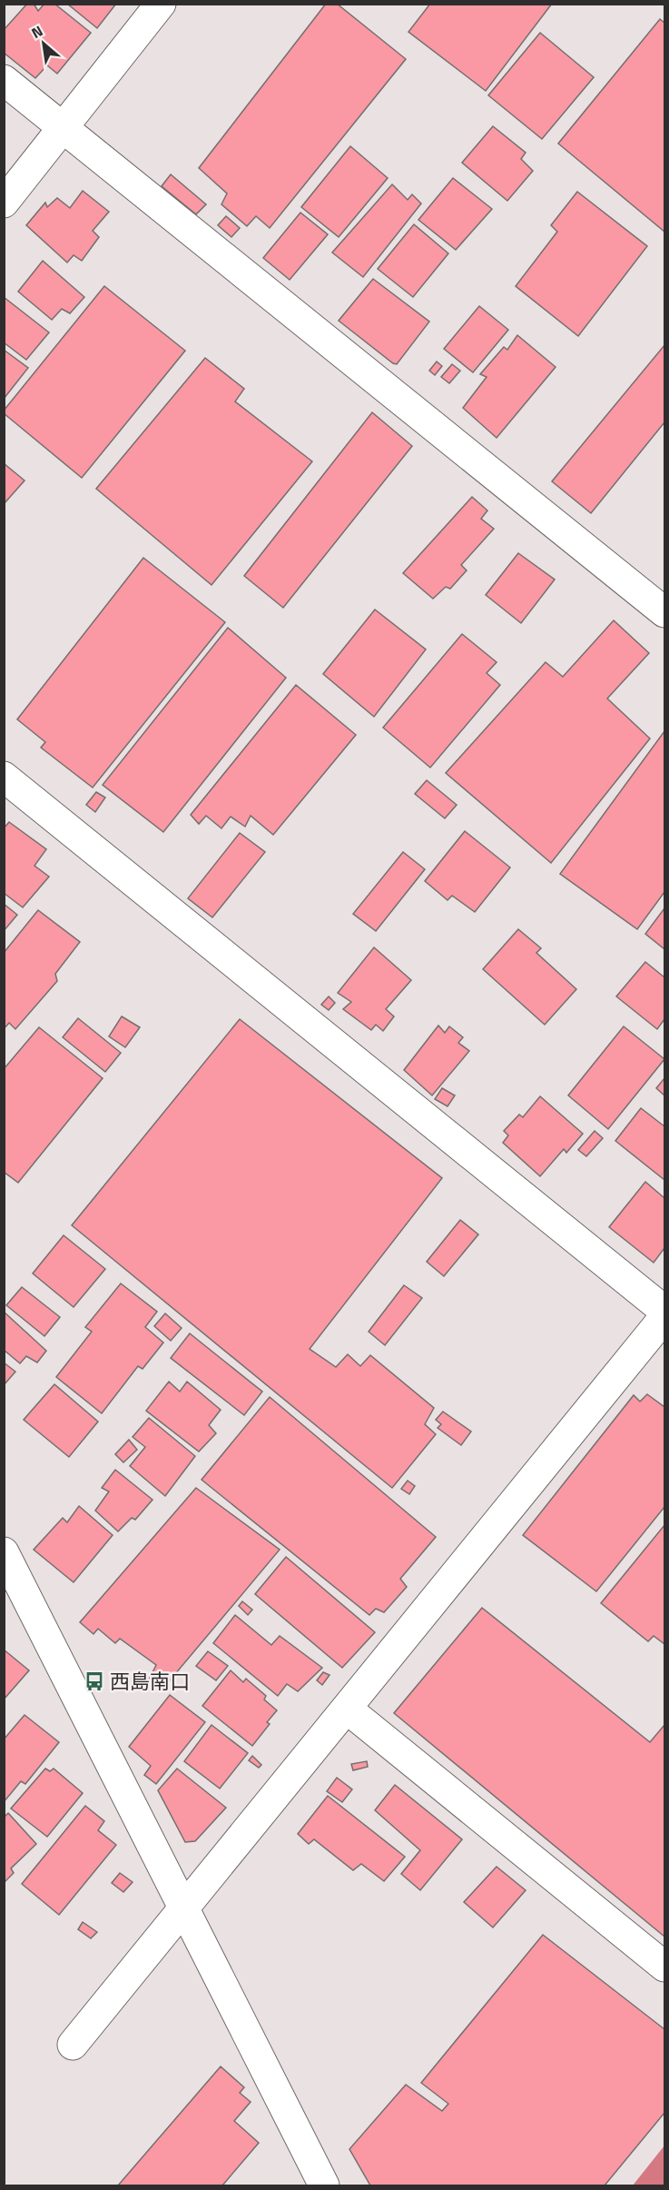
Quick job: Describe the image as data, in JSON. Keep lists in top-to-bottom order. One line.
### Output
{"places":{"bus stop":["西島南口"]},"north":"top left"}
